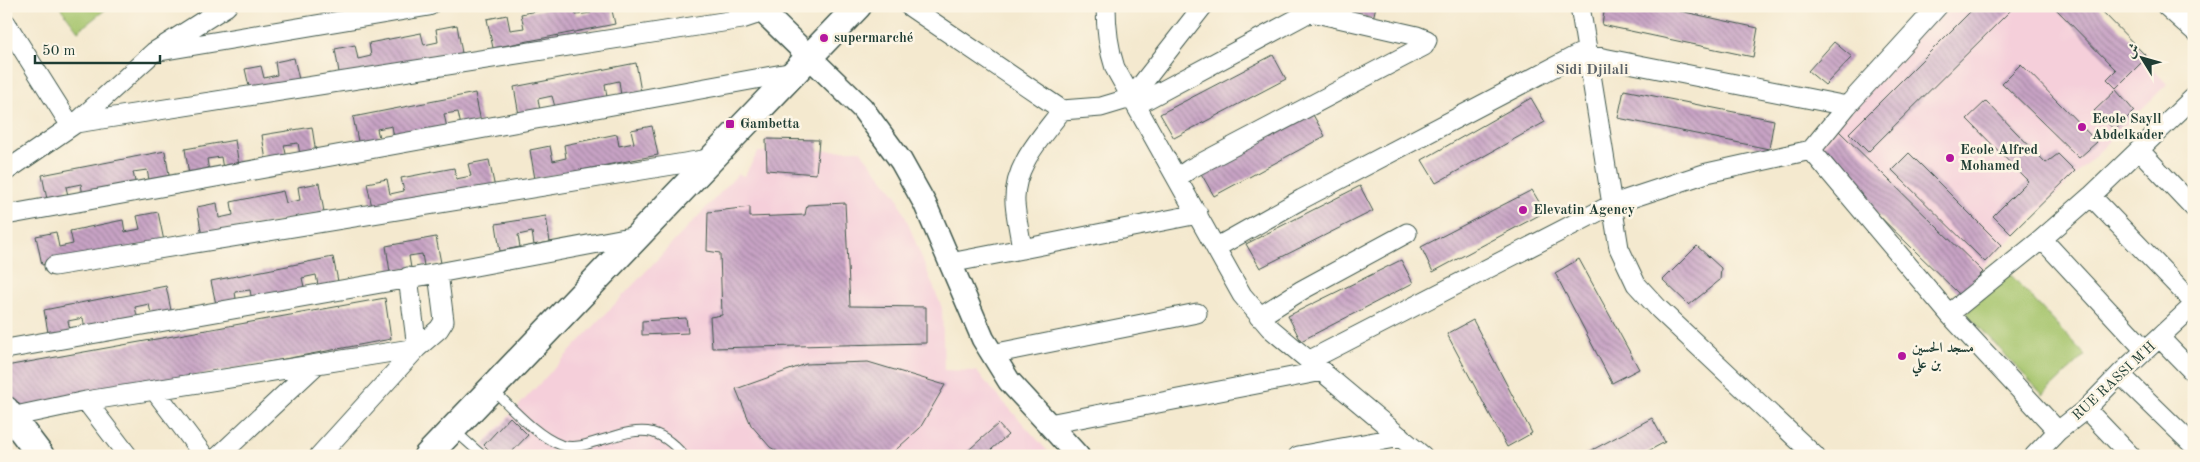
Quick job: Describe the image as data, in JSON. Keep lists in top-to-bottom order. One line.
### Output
{"streets":{"street":["RUE RASSI M'H"]},"districts":["Sidi Djilali"],"places":{"other":["supermarché","Ecole Sayll Abdelkader","Ecole Alfred Mohamed","Elevatin Agency","مسجد الحسين بن علي"],"transit":["Gambetta"]},"scale_bar":"50 m","north":"top left"}
